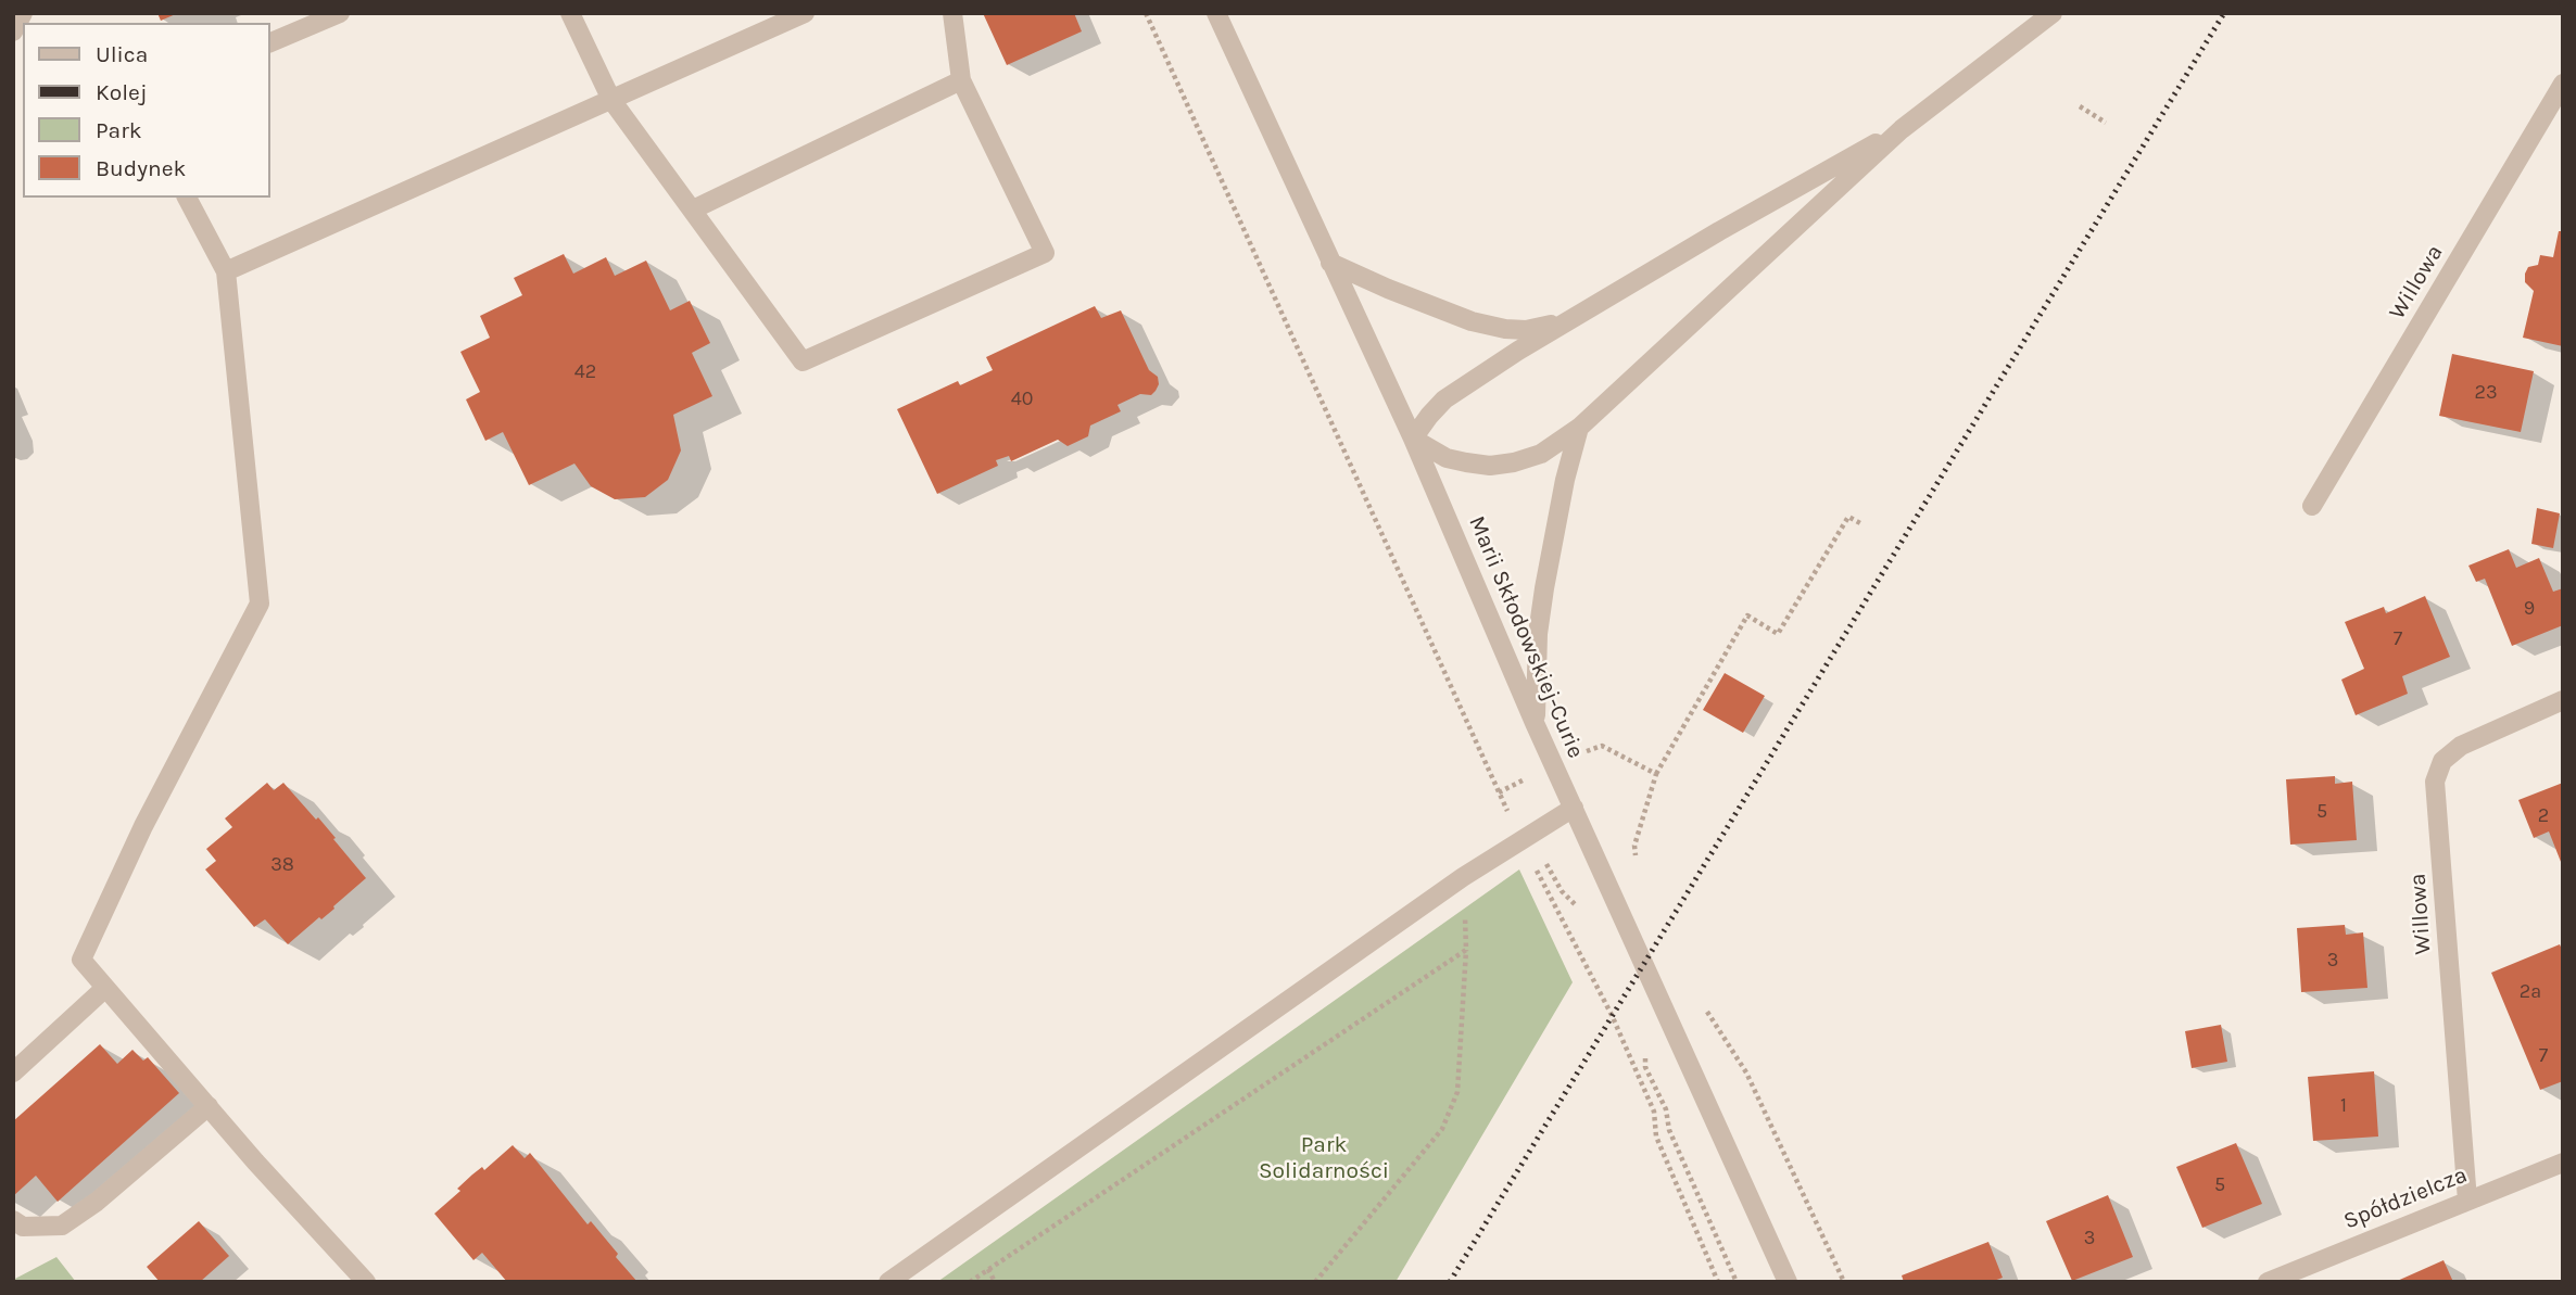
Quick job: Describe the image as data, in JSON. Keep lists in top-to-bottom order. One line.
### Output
{"streets":{"street":["Willowa","Marii Skłodowskiej-Curie","Spółdzielcza"]},"crossings":[["Willowa","Spółdzielcza"]],"parks":["Park Solidarności"],"house_numbers":["42","23","40","9","7","5","2","38","3","2a","7","1","5","3"],"legend":["Ulica","Kolej","Park","Budynek"]}
